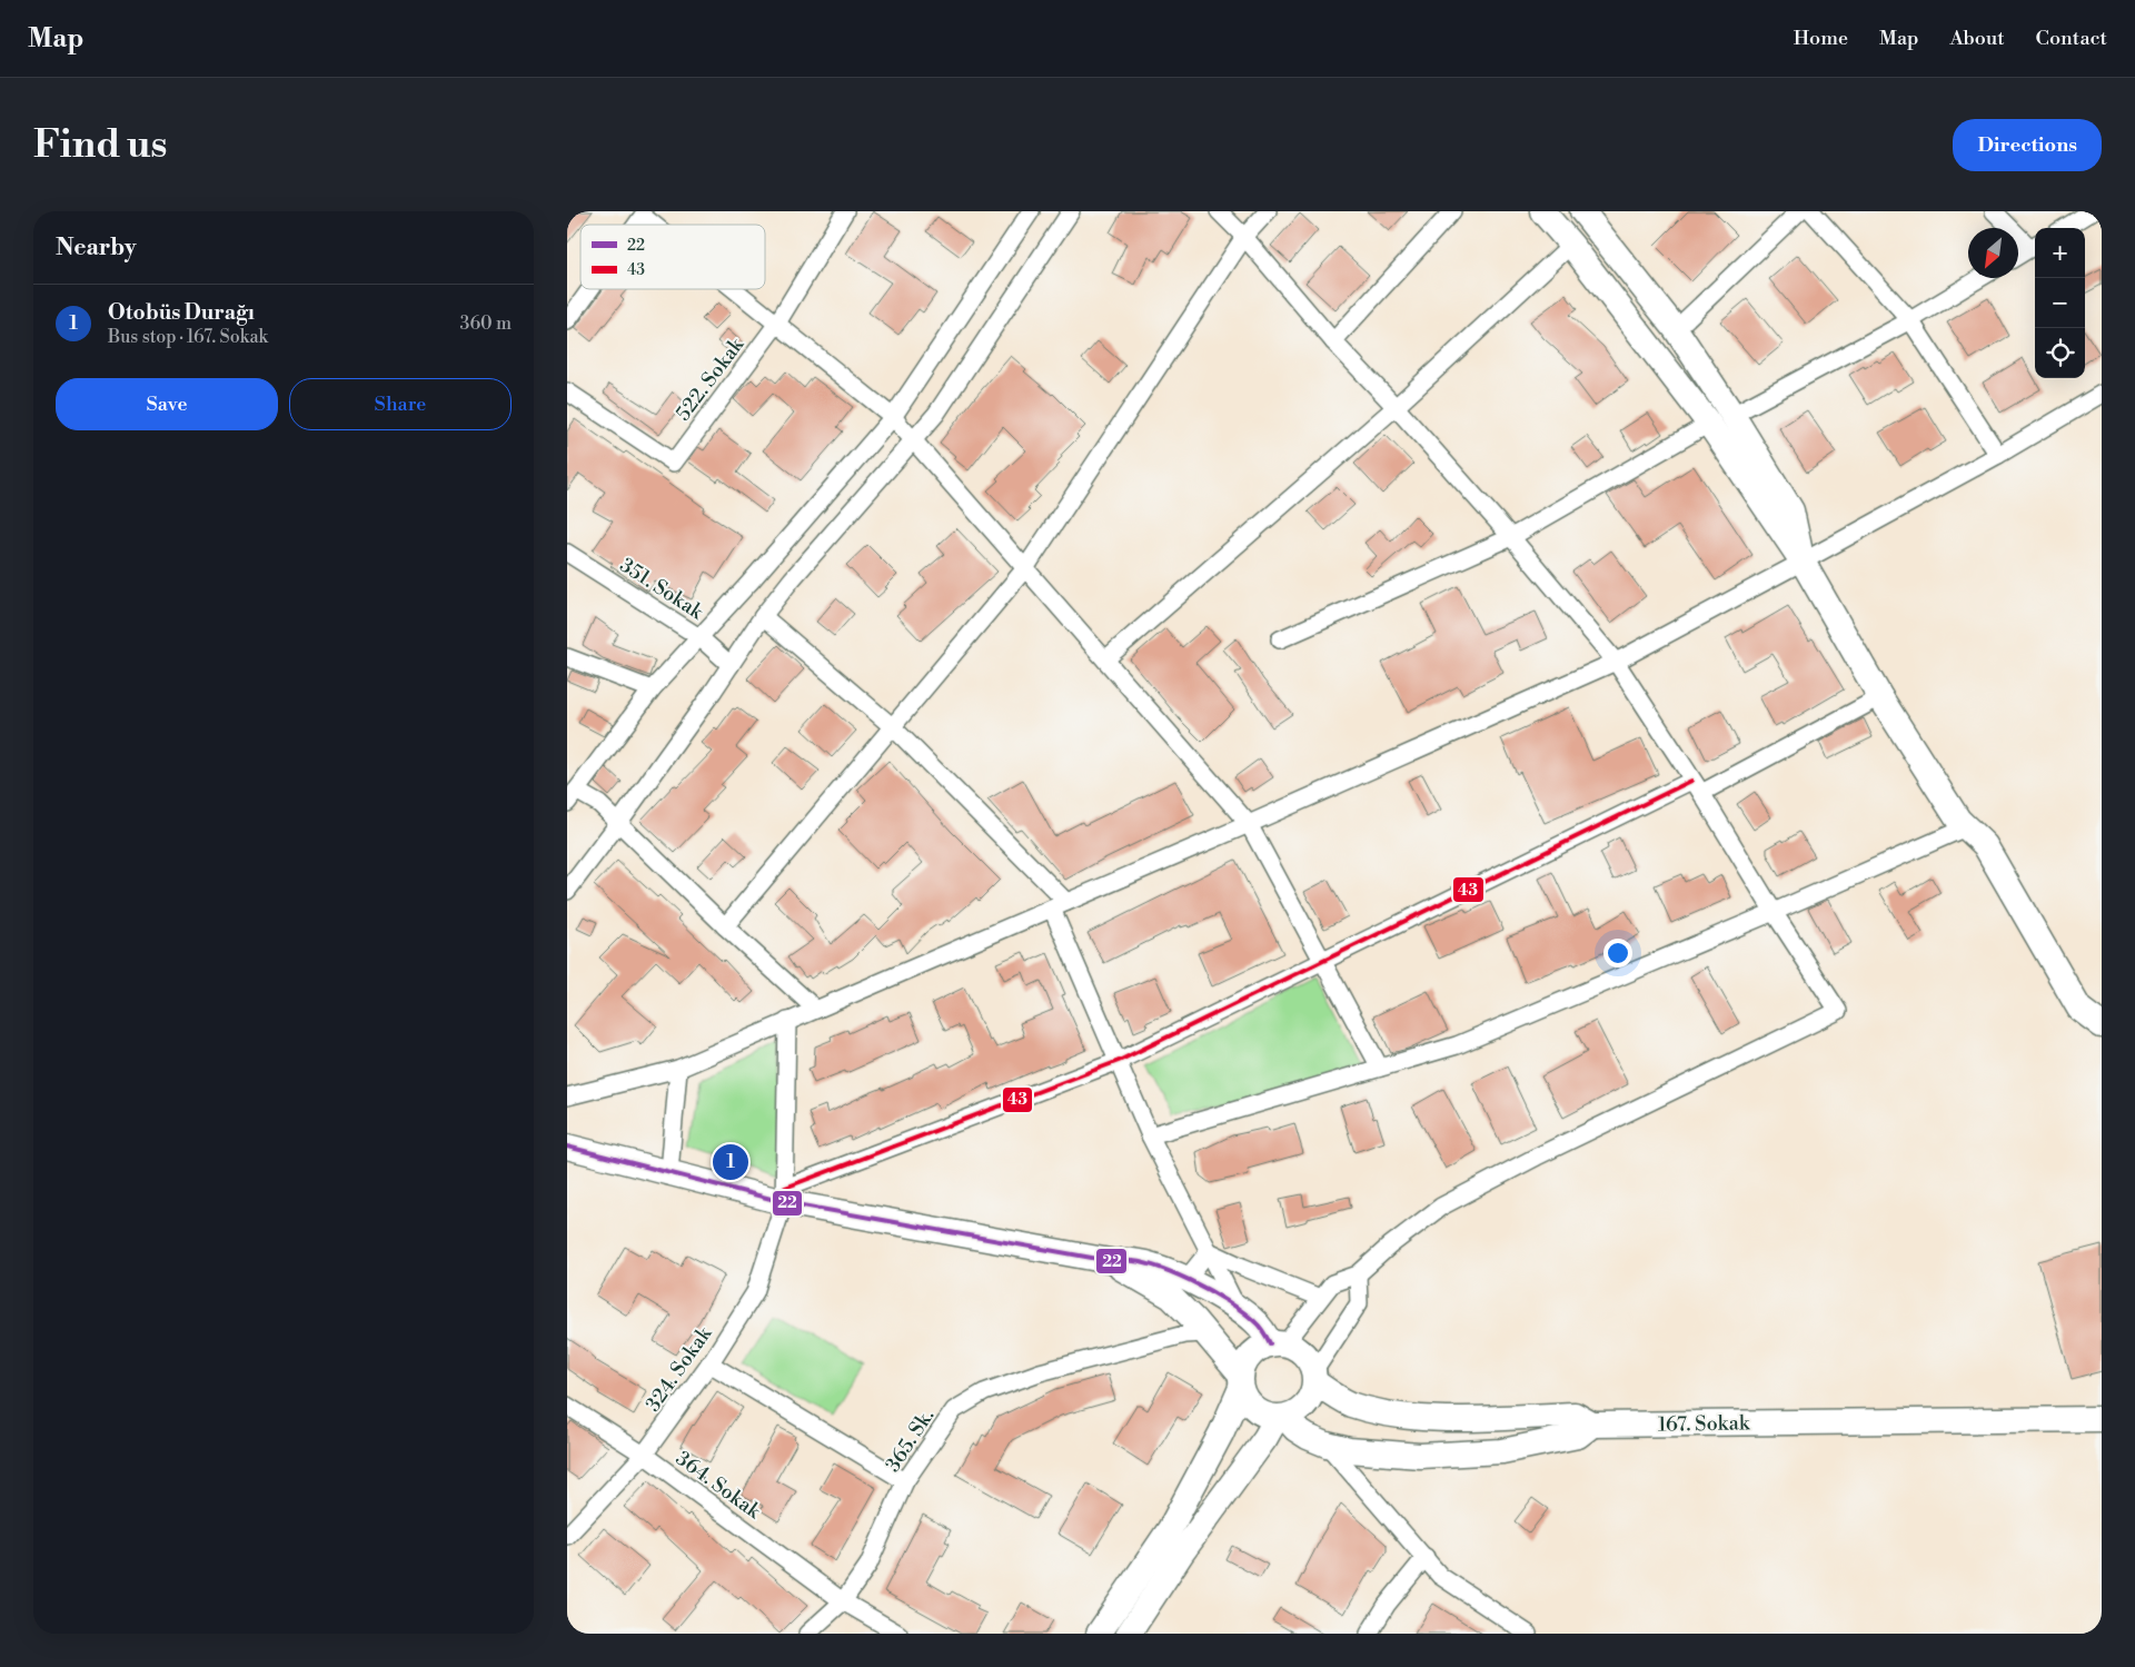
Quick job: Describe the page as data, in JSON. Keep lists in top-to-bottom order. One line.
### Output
{"streets":{"street":["522. Sokak","351. Sokak","324. Sokak","167. Sokak","365. Sk.","364. Sokak"]},"crossings":[["324. Sokak","364. Sokak"],["365. Sk.","364. Sokak"]],"lines":["transit line 43","transit line 22"],"legend":["22","43"],"north":"bottom left","page":{"header":"Map","nav":["Home","Map","About","Contact"],"buttons":["Directions",["Save","Share"]],"title":"Find us","heading":"Nearby","map_buttons":["+","−"],"list":[{"mark":"1","name":"Otobüs Durağı","note":"Bus stop · 167. Sokak","value":"360 m"}],"pins":"1"}}
